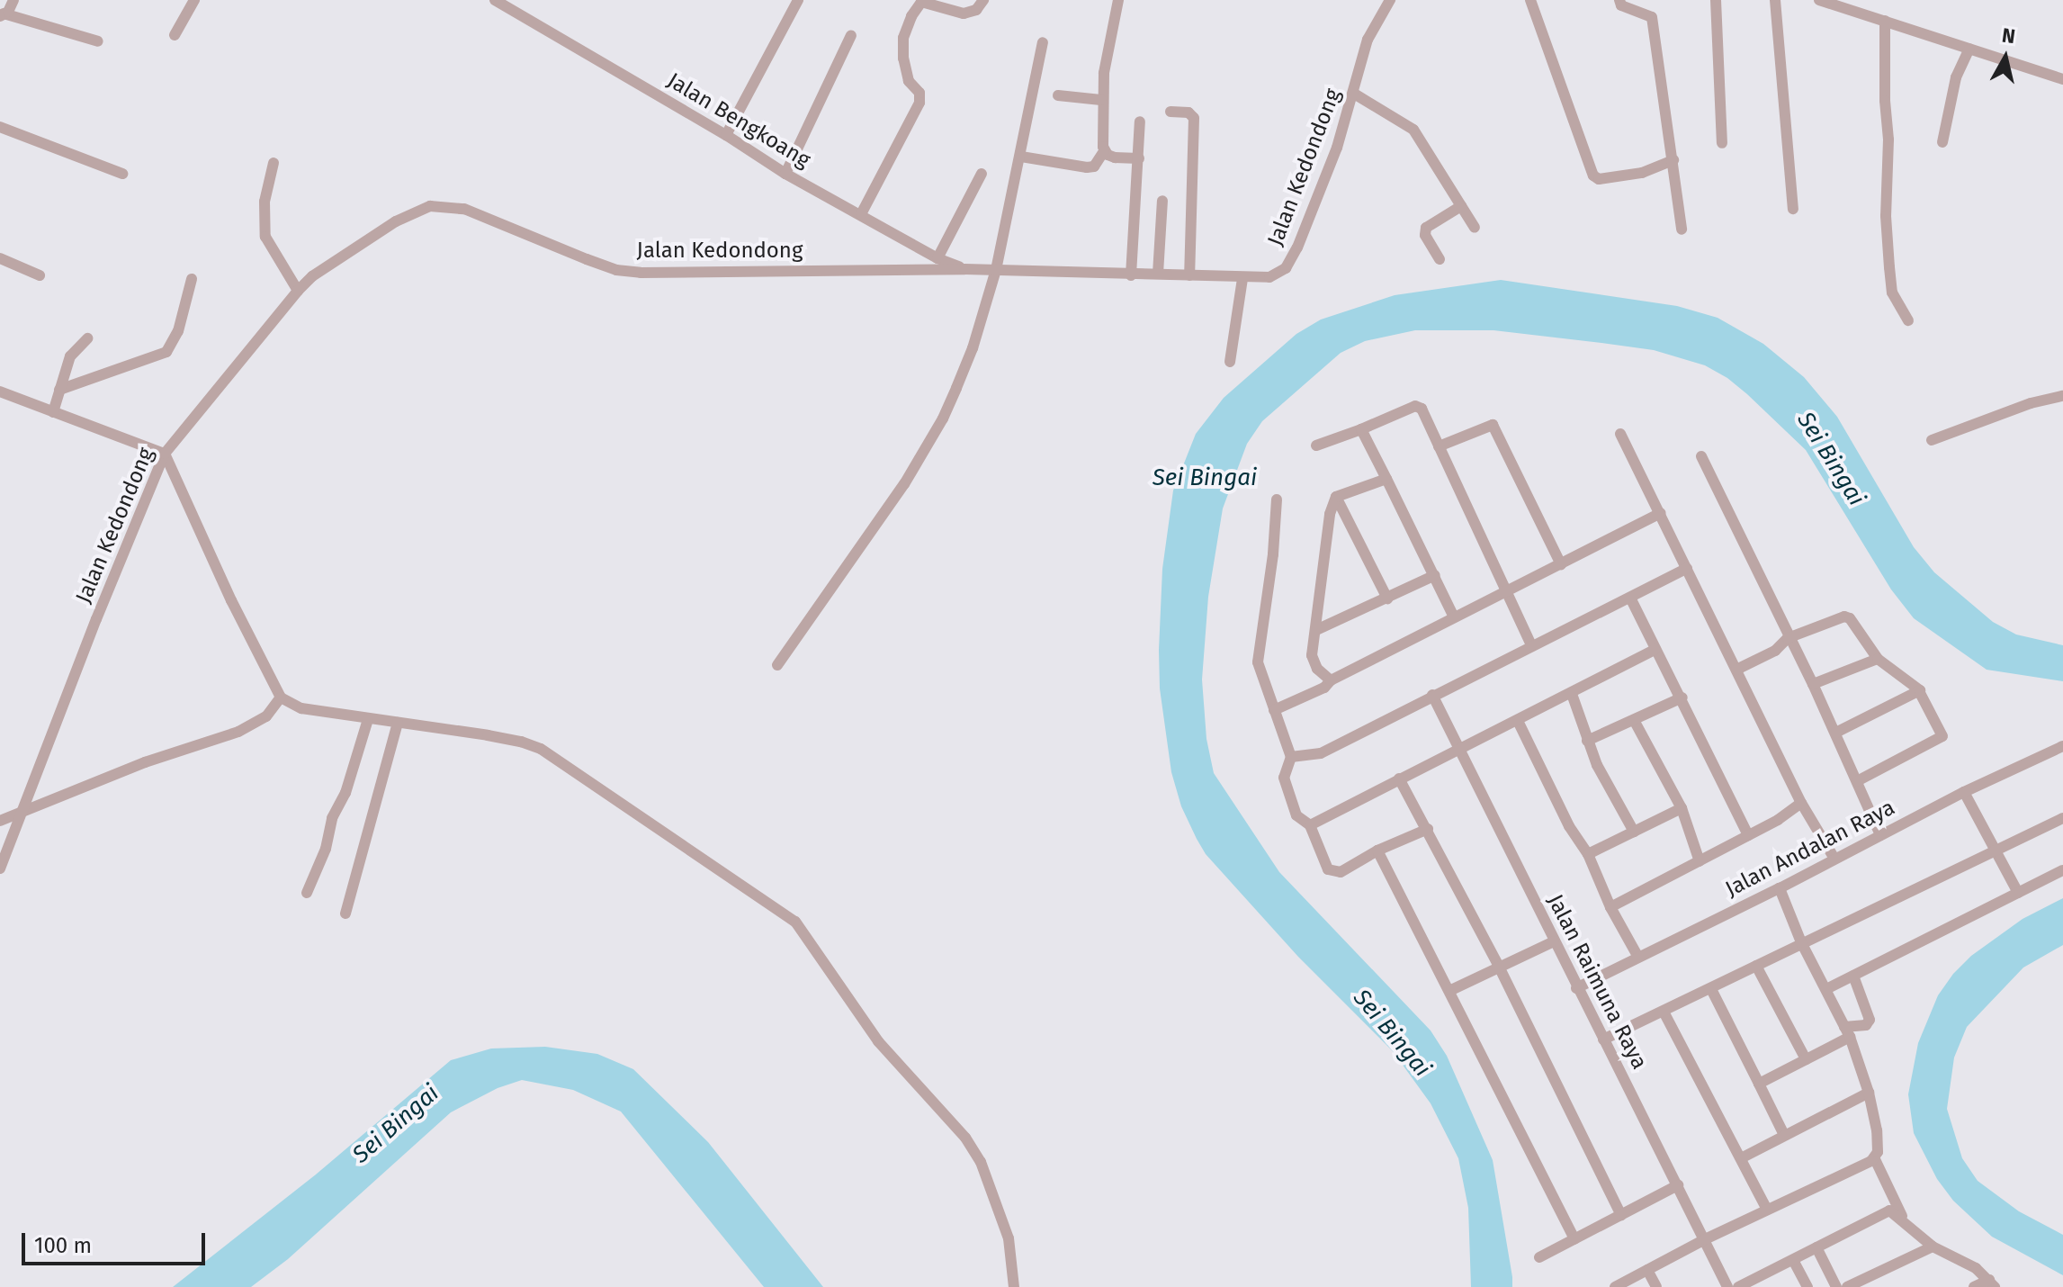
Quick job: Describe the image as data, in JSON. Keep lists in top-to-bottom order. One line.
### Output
{"streets":{"street":["Jalan Bengkoang","Jalan Kedondong","Jalan Andalan Raya","Jalan Raimuna Raya"]},"crossings":[["Jalan Bengkoang","Jalan Kedondong"],["Jalan Andalan Raya","Jalan Raimuna Raya"]],"water":["Sei Bingai"],"scale_bar":"100 m","north":"top"}
